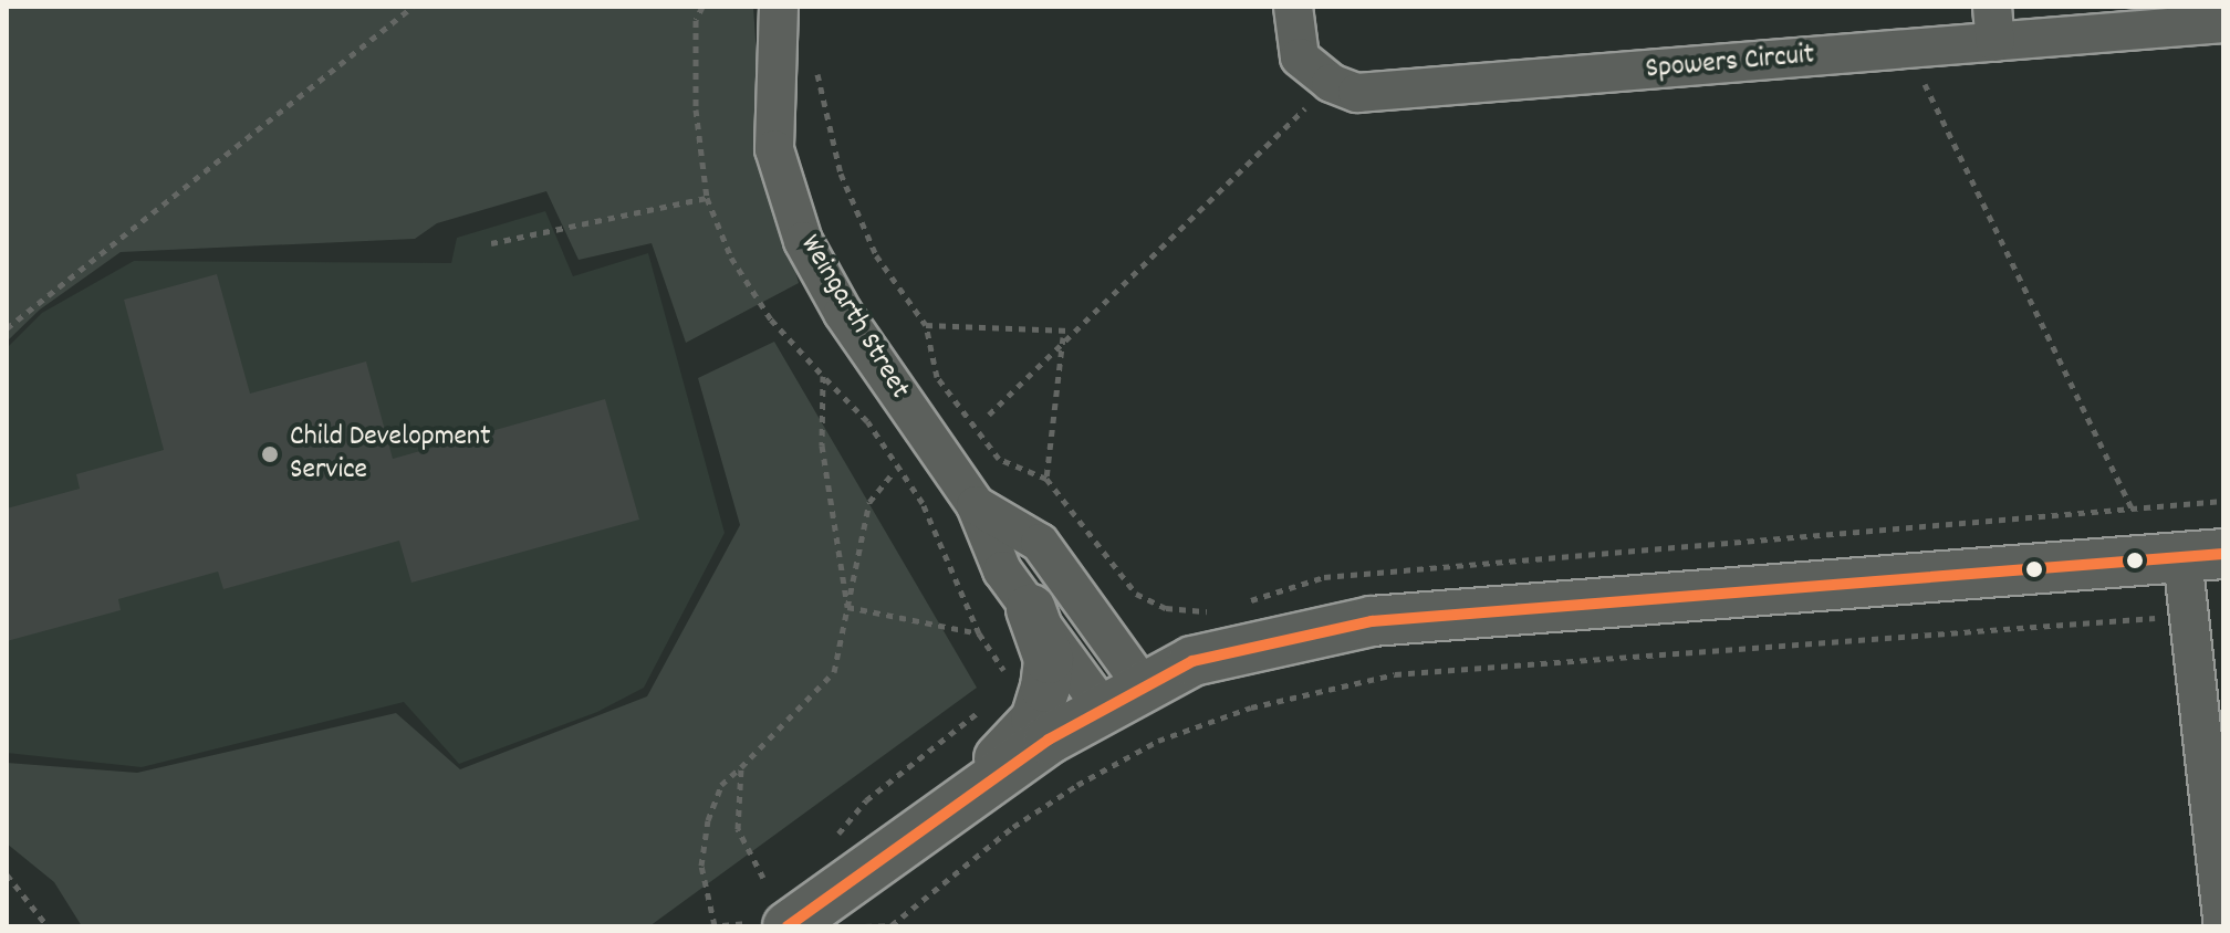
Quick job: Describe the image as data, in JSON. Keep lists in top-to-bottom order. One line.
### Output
{"streets":{"street":["Spowers Circuit","Weingarth Street"]},"places":["Child Development Service"]}
